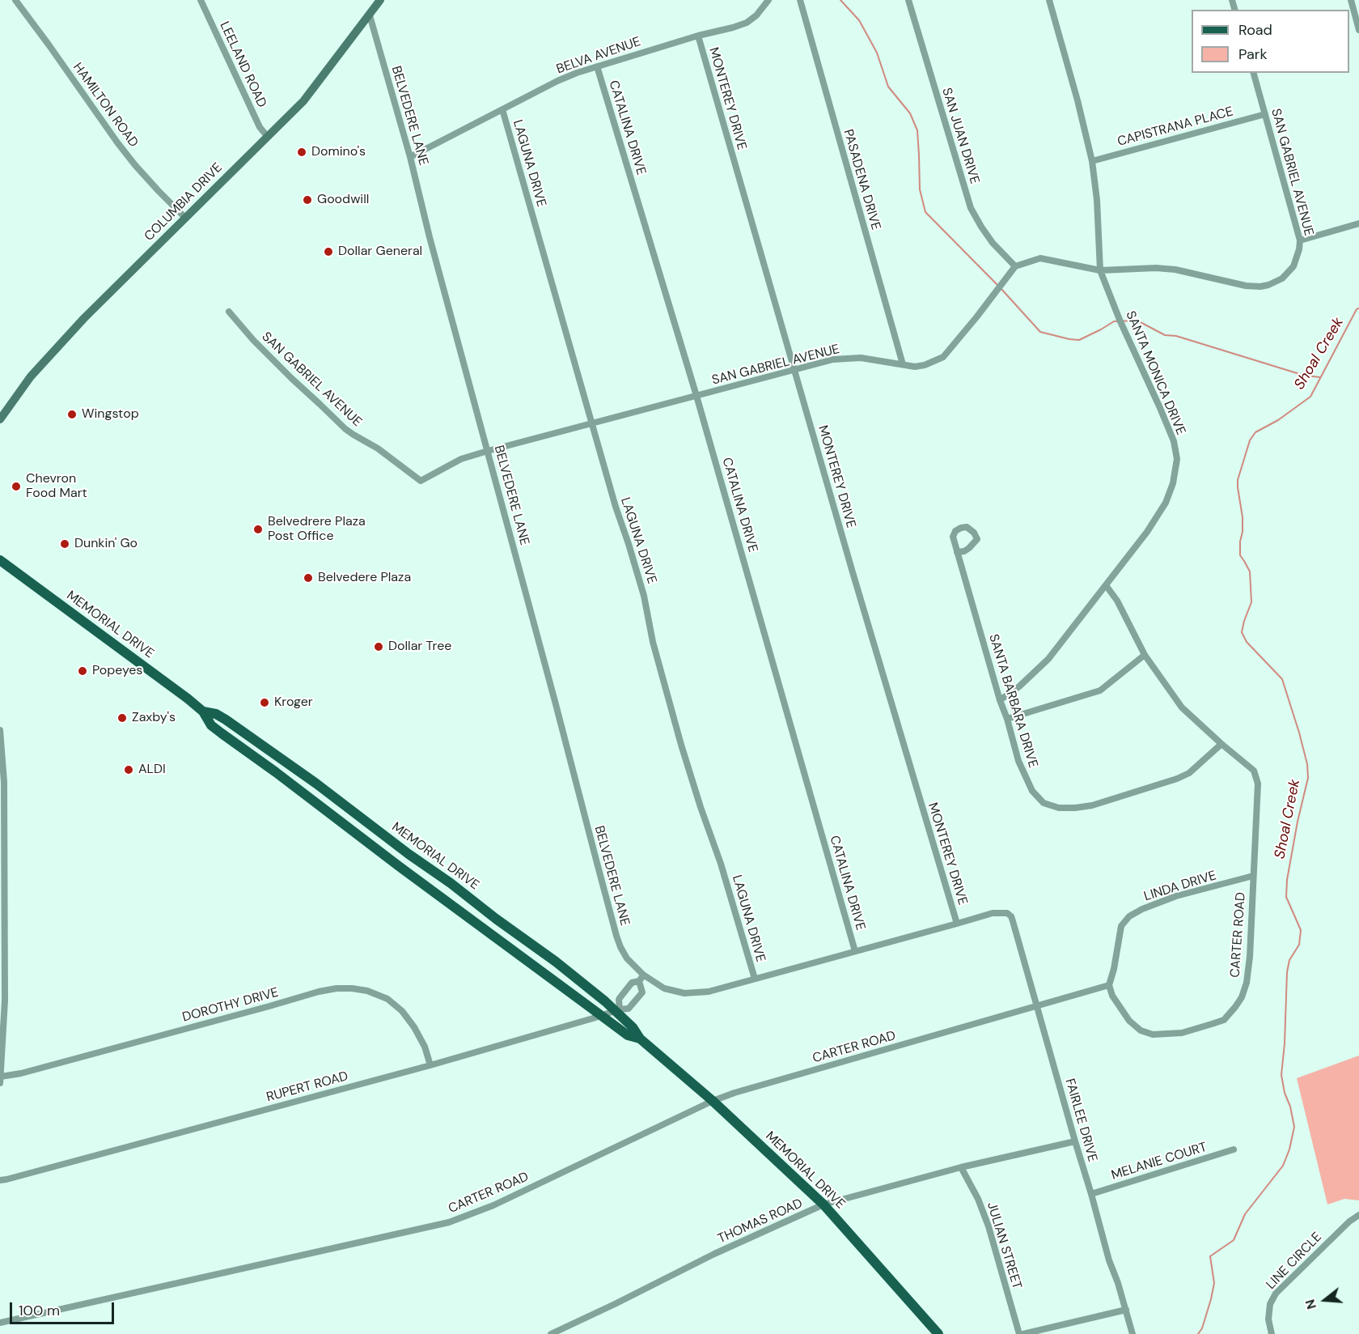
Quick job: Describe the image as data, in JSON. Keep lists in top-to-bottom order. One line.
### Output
{"streets":{"main road":["COLUMBIA DRIVE","MEMORIAL DRIVE"],"street":["BELVA AVENUE","LEELAND ROAD","MONTEREY DRIVE","HAMILTON ROAD","BELVEDERE LANE","CAPISTRANA PLACE","CATALINA DRIVE","SAN JUAN DRIVE","LAGUNA DRIVE","SAN GABRIEL AVENUE","PASADENA DRIVE","SANTA MONICA DRIVE","SANTA BARBARA DRIVE","LINDA DRIVE","CARTER ROAD","DOROTHY DRIVE","RUPERT ROAD","FAIRLEE DRIVE","MELANIE COURT","THOMAS ROAD","JULIAN STREET","LINE CIRCLE"]},"crossings":[["BELVA AVENUE","MONTEREY DRIVE"],["BELVA AVENUE","BELVEDERE LANE"],["BELVA AVENUE","CATALINA DRIVE"],["BELVA AVENUE","LAGUNA DRIVE"],["LEELAND ROAD","COLUMBIA DRIVE"],["MONTEREY DRIVE","SAN GABRIEL AVENUE"],["MONTEREY DRIVE","FAIRLEE DRIVE"],["HAMILTON ROAD","COLUMBIA DRIVE"],["BELVEDERE LANE","SAN GABRIEL AVENUE"],["BELVEDERE LANE","COLUMBIA DRIVE"],["BELVEDERE LANE","RUPERT ROAD"],["CAPISTRANA PLACE","SAN GABRIEL AVENUE"],["CAPISTRANA PLACE","SANTA MONICA DRIVE"],["CATALINA DRIVE","SAN GABRIEL AVENUE"],["SAN JUAN DRIVE","SAN GABRIEL AVENUE"],["LAGUNA DRIVE","SAN GABRIEL AVENUE"],["SAN GABRIEL AVENUE","PASADENA DRIVE"],["SAN GABRIEL AVENUE","SANTA MONICA DRIVE"],["SANTA MONICA DRIVE","SANTA BARBARA DRIVE"],["SANTA MONICA DRIVE","CARTER ROAD"],["MEMORIAL DRIVE","CARTER ROAD"],["MEMORIAL DRIVE","RUPERT ROAD"],["MEMORIAL DRIVE","THOMAS ROAD"],["SANTA BARBARA DRIVE","CARTER ROAD"],["LINDA DRIVE","CARTER ROAD"],["CARTER ROAD","FAIRLEE DRIVE"],["DOROTHY DRIVE","RUPERT ROAD"],["FAIRLEE DRIVE","MELANIE COURT"],["FAIRLEE DRIVE","THOMAS ROAD"],["THOMAS ROAD","JULIAN STREET"]],"water":["Shoal Creek"],"places":["Domino's","Goodwill","Dollar General","Wingstop","Chevron Food Mart","Belvedrere Plaza Post Office","Dunkin' Go","Belvedere Plaza","Dollar Tree","Popeyes","Kroger","Zaxby's","ALDI"],"legend":["Road","Park"],"scale_bar":"100 m","north":"left"}
